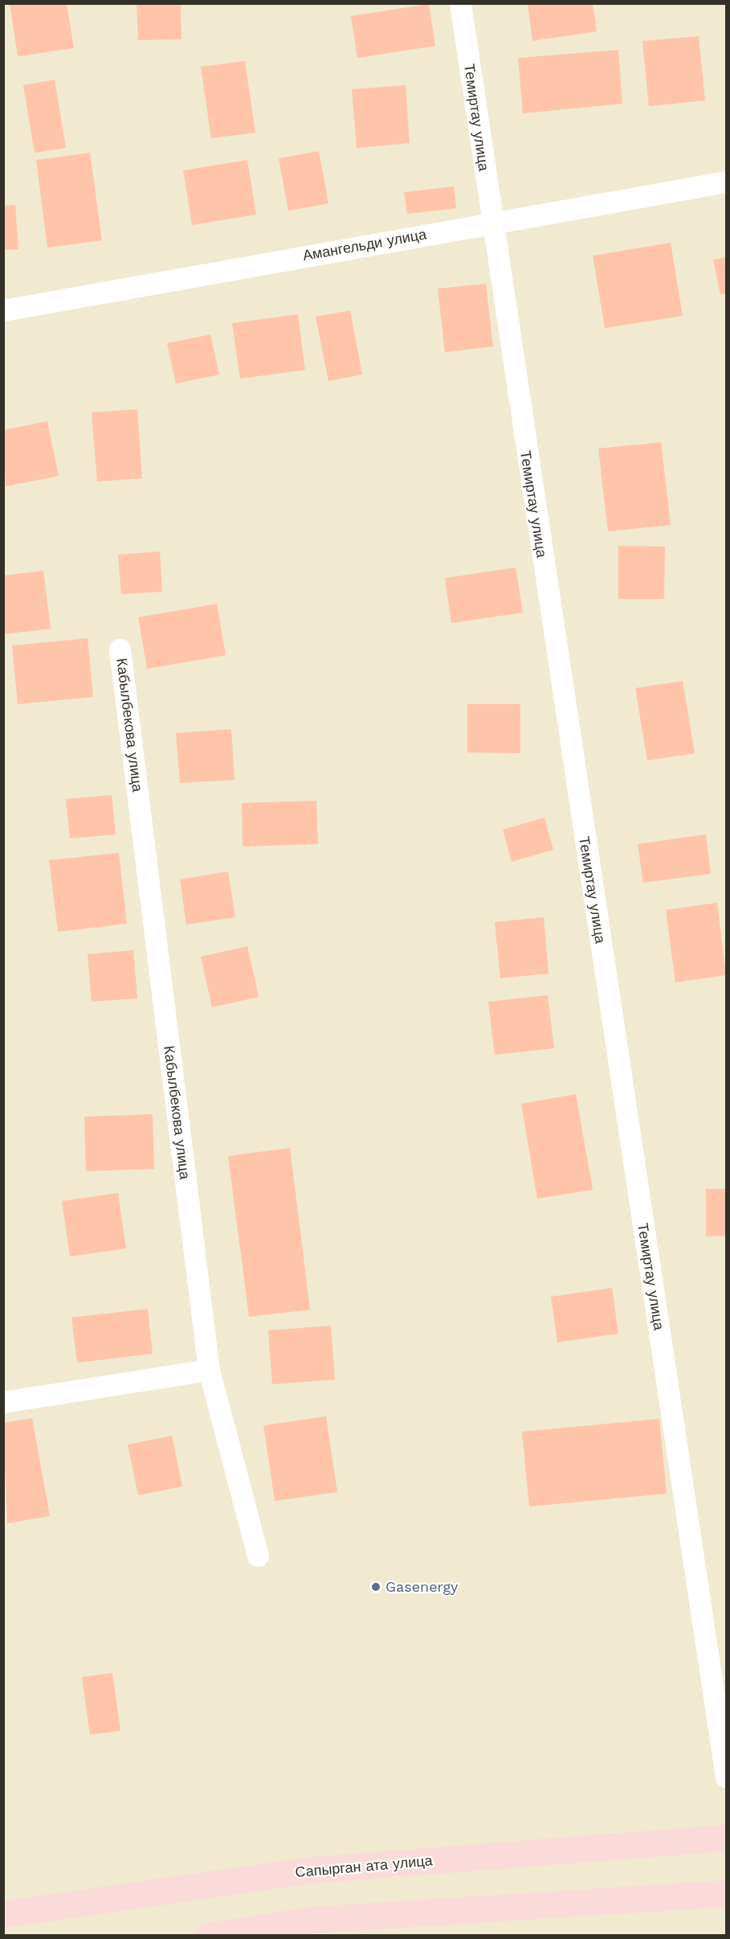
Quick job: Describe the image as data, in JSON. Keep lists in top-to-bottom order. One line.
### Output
{"streets":{"main road":["Сапырган ата улица"],"street":["Темиртау улица","Амангельди улица","Кабылбекова улица"]},"crossings":[["Темиртау улица","Амангельди улица"]],"places":["Gasenergy"]}
